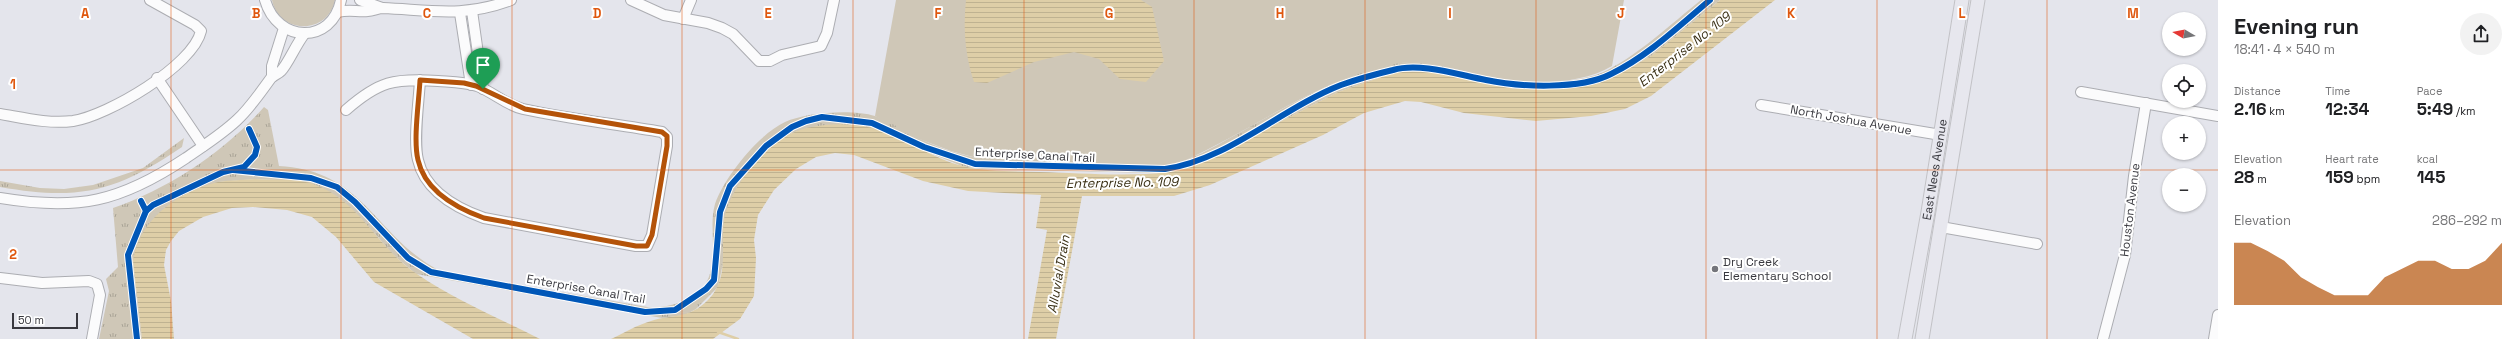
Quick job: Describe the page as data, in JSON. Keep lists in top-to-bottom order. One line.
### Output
{"streets":{"main road":["East Nees Avenue"],"street":["North Joshua Avenue","Houston Avenue"],"cycle path":["Enterprise Canal Trail"]},"crossings":[["North Joshua Avenue","East Nees Avenue"]],"water":["Enterprise No. 109","Alluvial Drain"],"places":["Dry Creek Elementary School"],"scale_bar":"50 m","north":"left","page":{"heading":["Evening run","18:41 · 4 × 540 m"],"map_buttons":["+","−"],"stats":[["Distance","2.16 km"],["Time","12:34"],["Pace","5:49 /km"],["Elevation","28 m"],["Heart rate","159 bpm"],["kcal","145"]],"chart":["Elevation","286–292 m"],"scale":"50 m"},"grid":{"columns":["A","B","C","D","E","F","G","H","I","J","K","L","M"],"rows":["1","2"]}}
